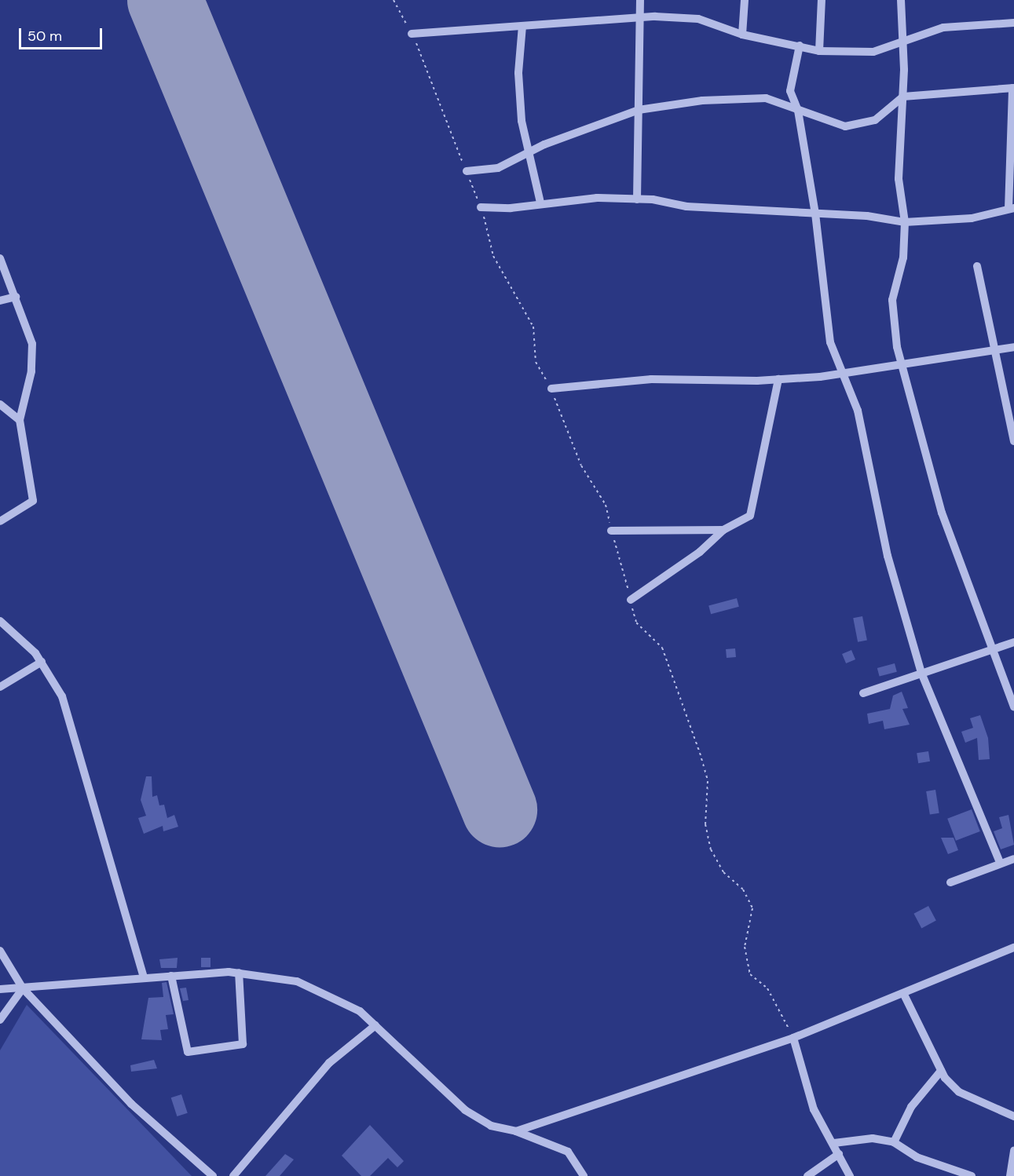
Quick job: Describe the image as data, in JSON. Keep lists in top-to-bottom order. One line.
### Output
{"scale_bar":"50 m"}
